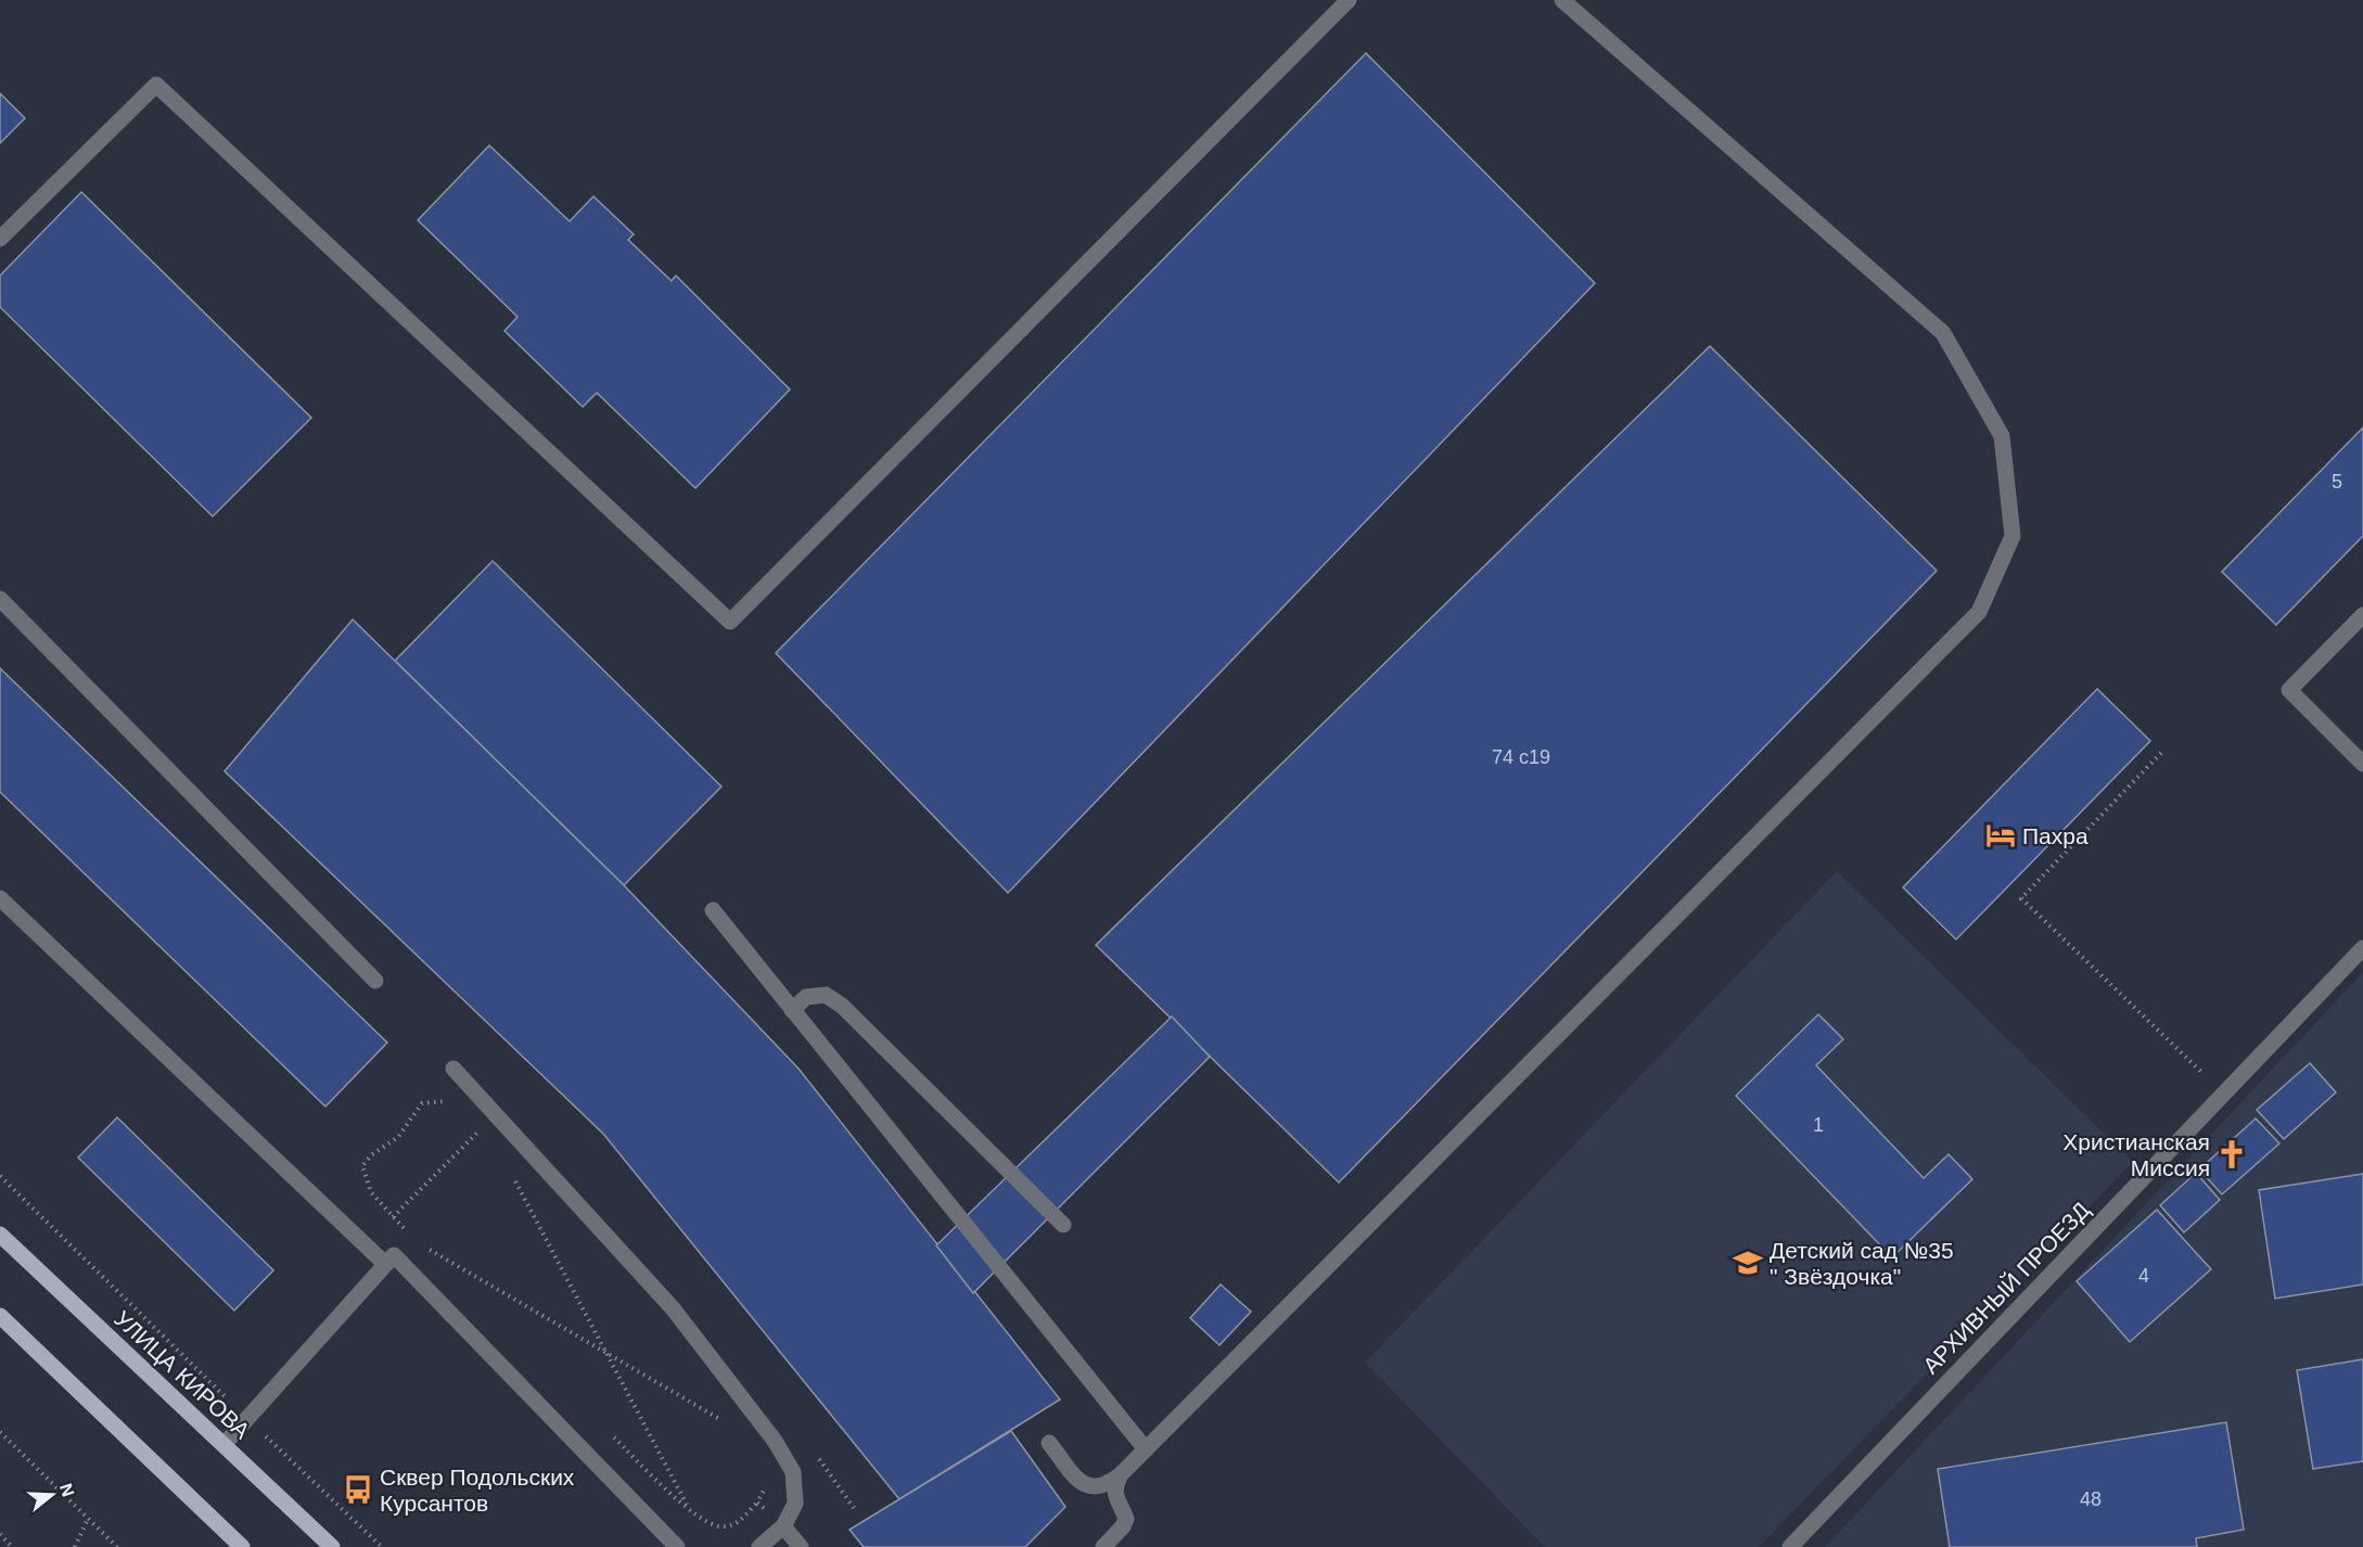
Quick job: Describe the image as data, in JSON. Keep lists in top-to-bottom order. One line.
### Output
{"streets":{"main road":["УЛИЦА КИРОВА"],"street":["АРХИВНЫЙ ПРОЕЗД"]},"places":{"hotel":["Пахра"],"church":["Христианская Миссия"],"school or university":["Детский сад №35 \" Звёздочка\""],"bus stop":["Сквер Подольских Курсантов"]},"house_numbers":["5","74 с19","1","4","48"],"north":"right"}
